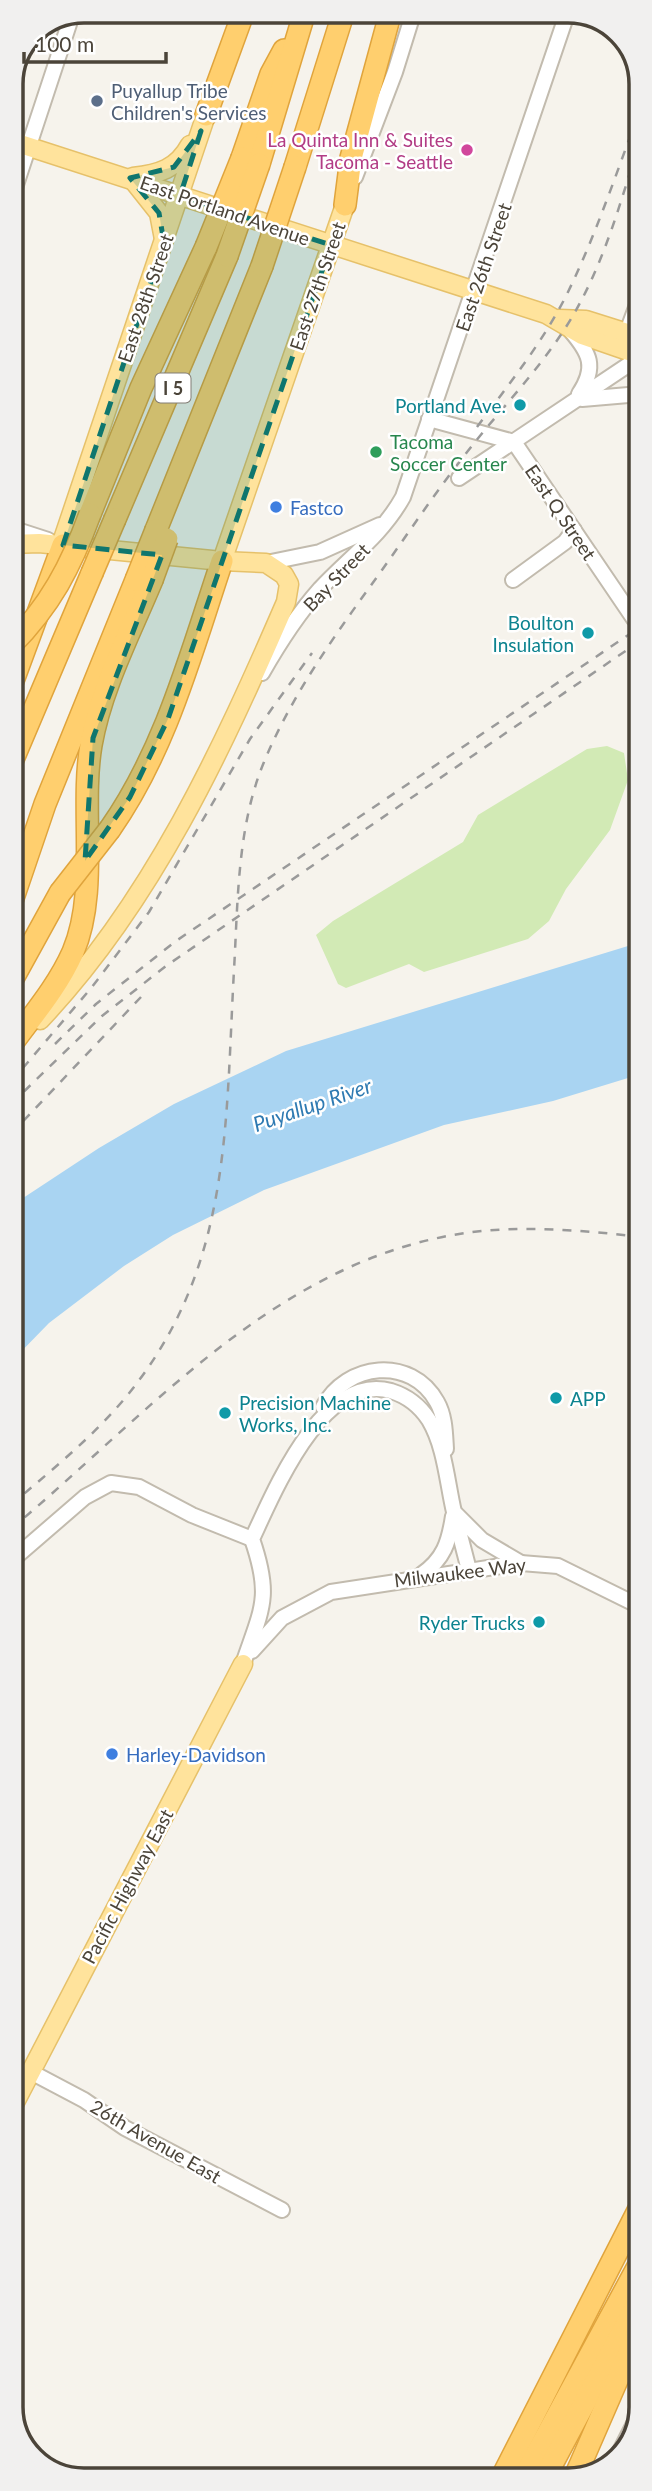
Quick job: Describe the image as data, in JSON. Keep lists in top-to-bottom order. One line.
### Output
{"streets":{"highway":["I 5"],"main road":["East Portland Avenue","East 27th Street","East 28th Street","Bay Street","Pacific Highway East"],"street":["East 26th Street","East Q Street","Milwaukee Way","26th Avenue East"]},"crossings":[["East Portland Avenue","East 26th Street"],["East Portland Avenue","East 27th Street"],["East Portland Avenue","East 28th Street"],["East 26th Street","Bay Street"],["East 27th Street","Bay Street"],["East 28th Street","Bay Street"],["Milwaukee Way","Pacific Highway East"],["Pacific Highway East","26th Avenue East"]],"water":["Puyallup River"],"places":["Puyallup Tribe Children's Services","La Quinta Inn & Suites Tacoma - Seattle","Portland Ave.","Tacoma Soccer Center","Fastco","Boulton Insulation","APP","Precision Machine Works, Inc.","Ryder Trucks","Harley-Davidson"],"scale_bar":"100 m"}
